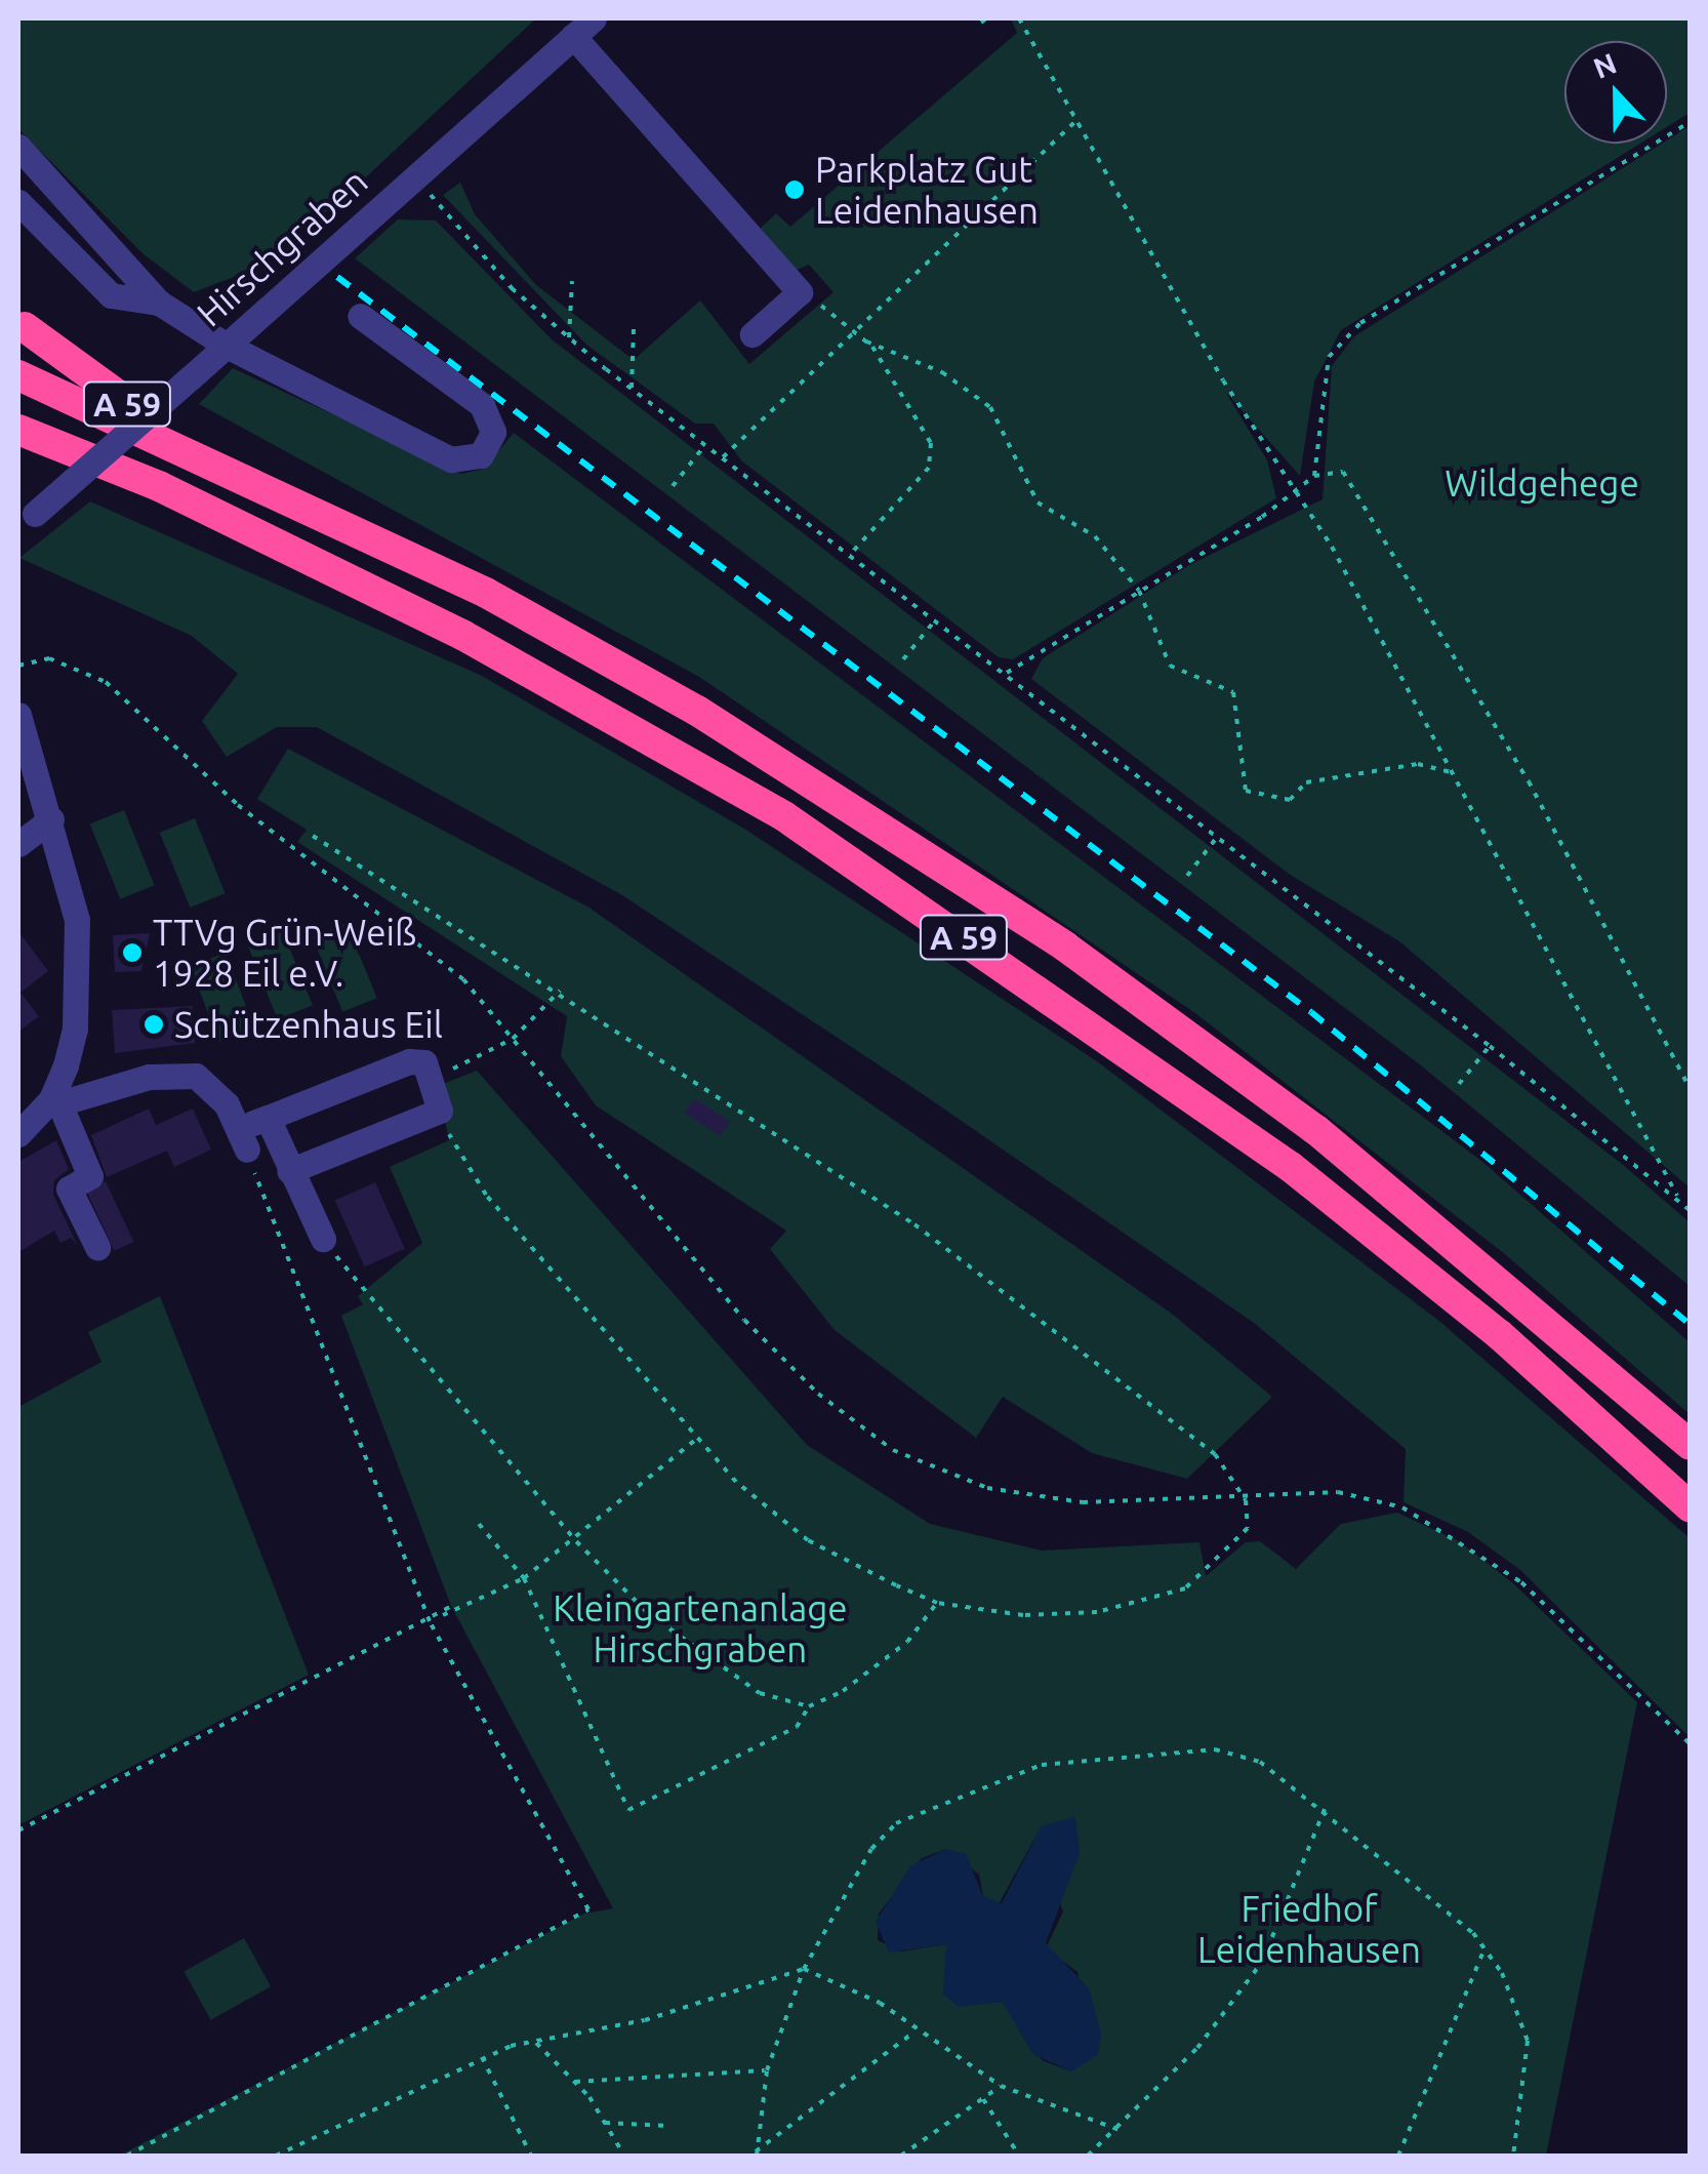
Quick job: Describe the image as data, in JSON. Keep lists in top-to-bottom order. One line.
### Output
{"streets":{"highway":["A 59"],"street":["Hirschgraben"]},"parks":["Wildgehege","Kleingartenanlage Hirschgraben","Friedhof Leidenhausen"],"places":["Parkplatz Gut Leidenhausen","TTVg Grün-Weiß 1928 Eil e.V.","Schützenhaus Eil"],"north":"top"}
